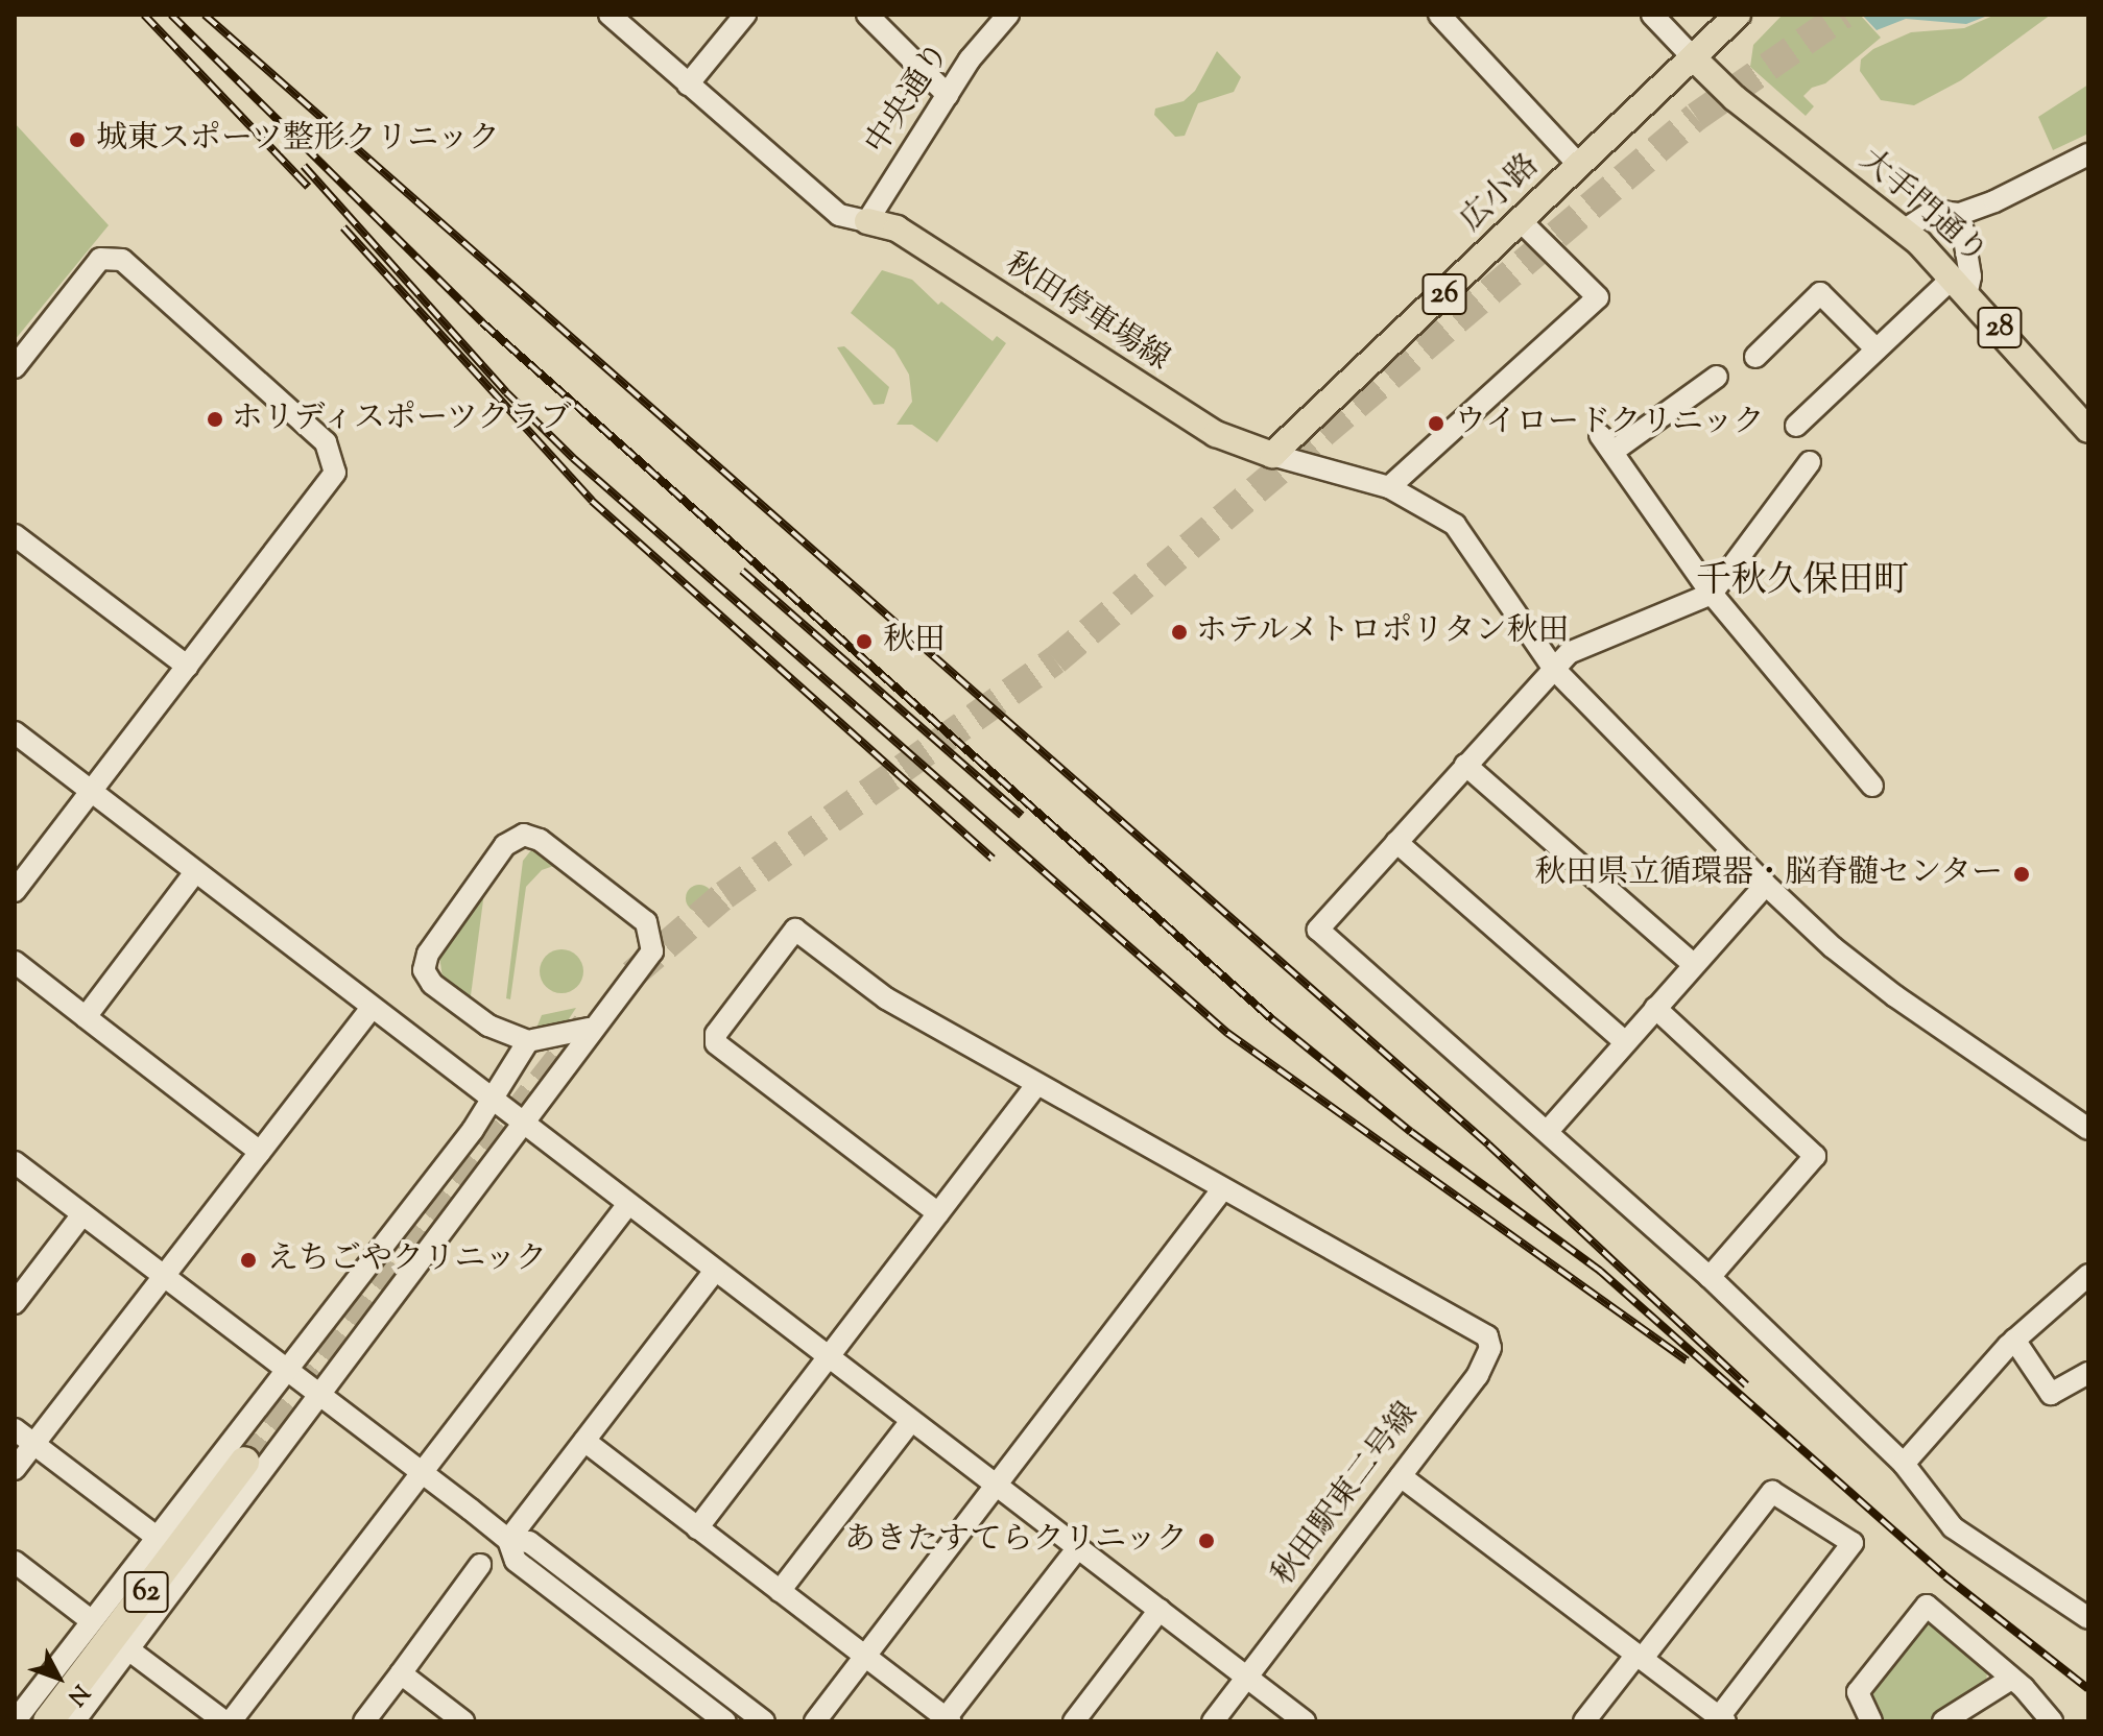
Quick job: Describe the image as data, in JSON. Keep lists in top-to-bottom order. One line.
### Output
{"streets":{"highway":["62"],"main road":["広小路","大手門通り","26","秋田停車場線","28"],"street":["中央通り","秋田駅東二号線"]},"crossings":[["中央通り","秋田停車場線"],["広小路","大手門通り"],["広小路","秋田停車場線"]],"districts":["千秋久保田町"],"places":["城東スポーツ整形クリニック","ホリディスポーツクラブ","ウイロードクリニック","ホテルメトロポリタン秋田","秋田","秋田県立循環器・脳脊髄センター","えちごやクリニック","あきたすてらクリニック"],"north":"bottom right"}
